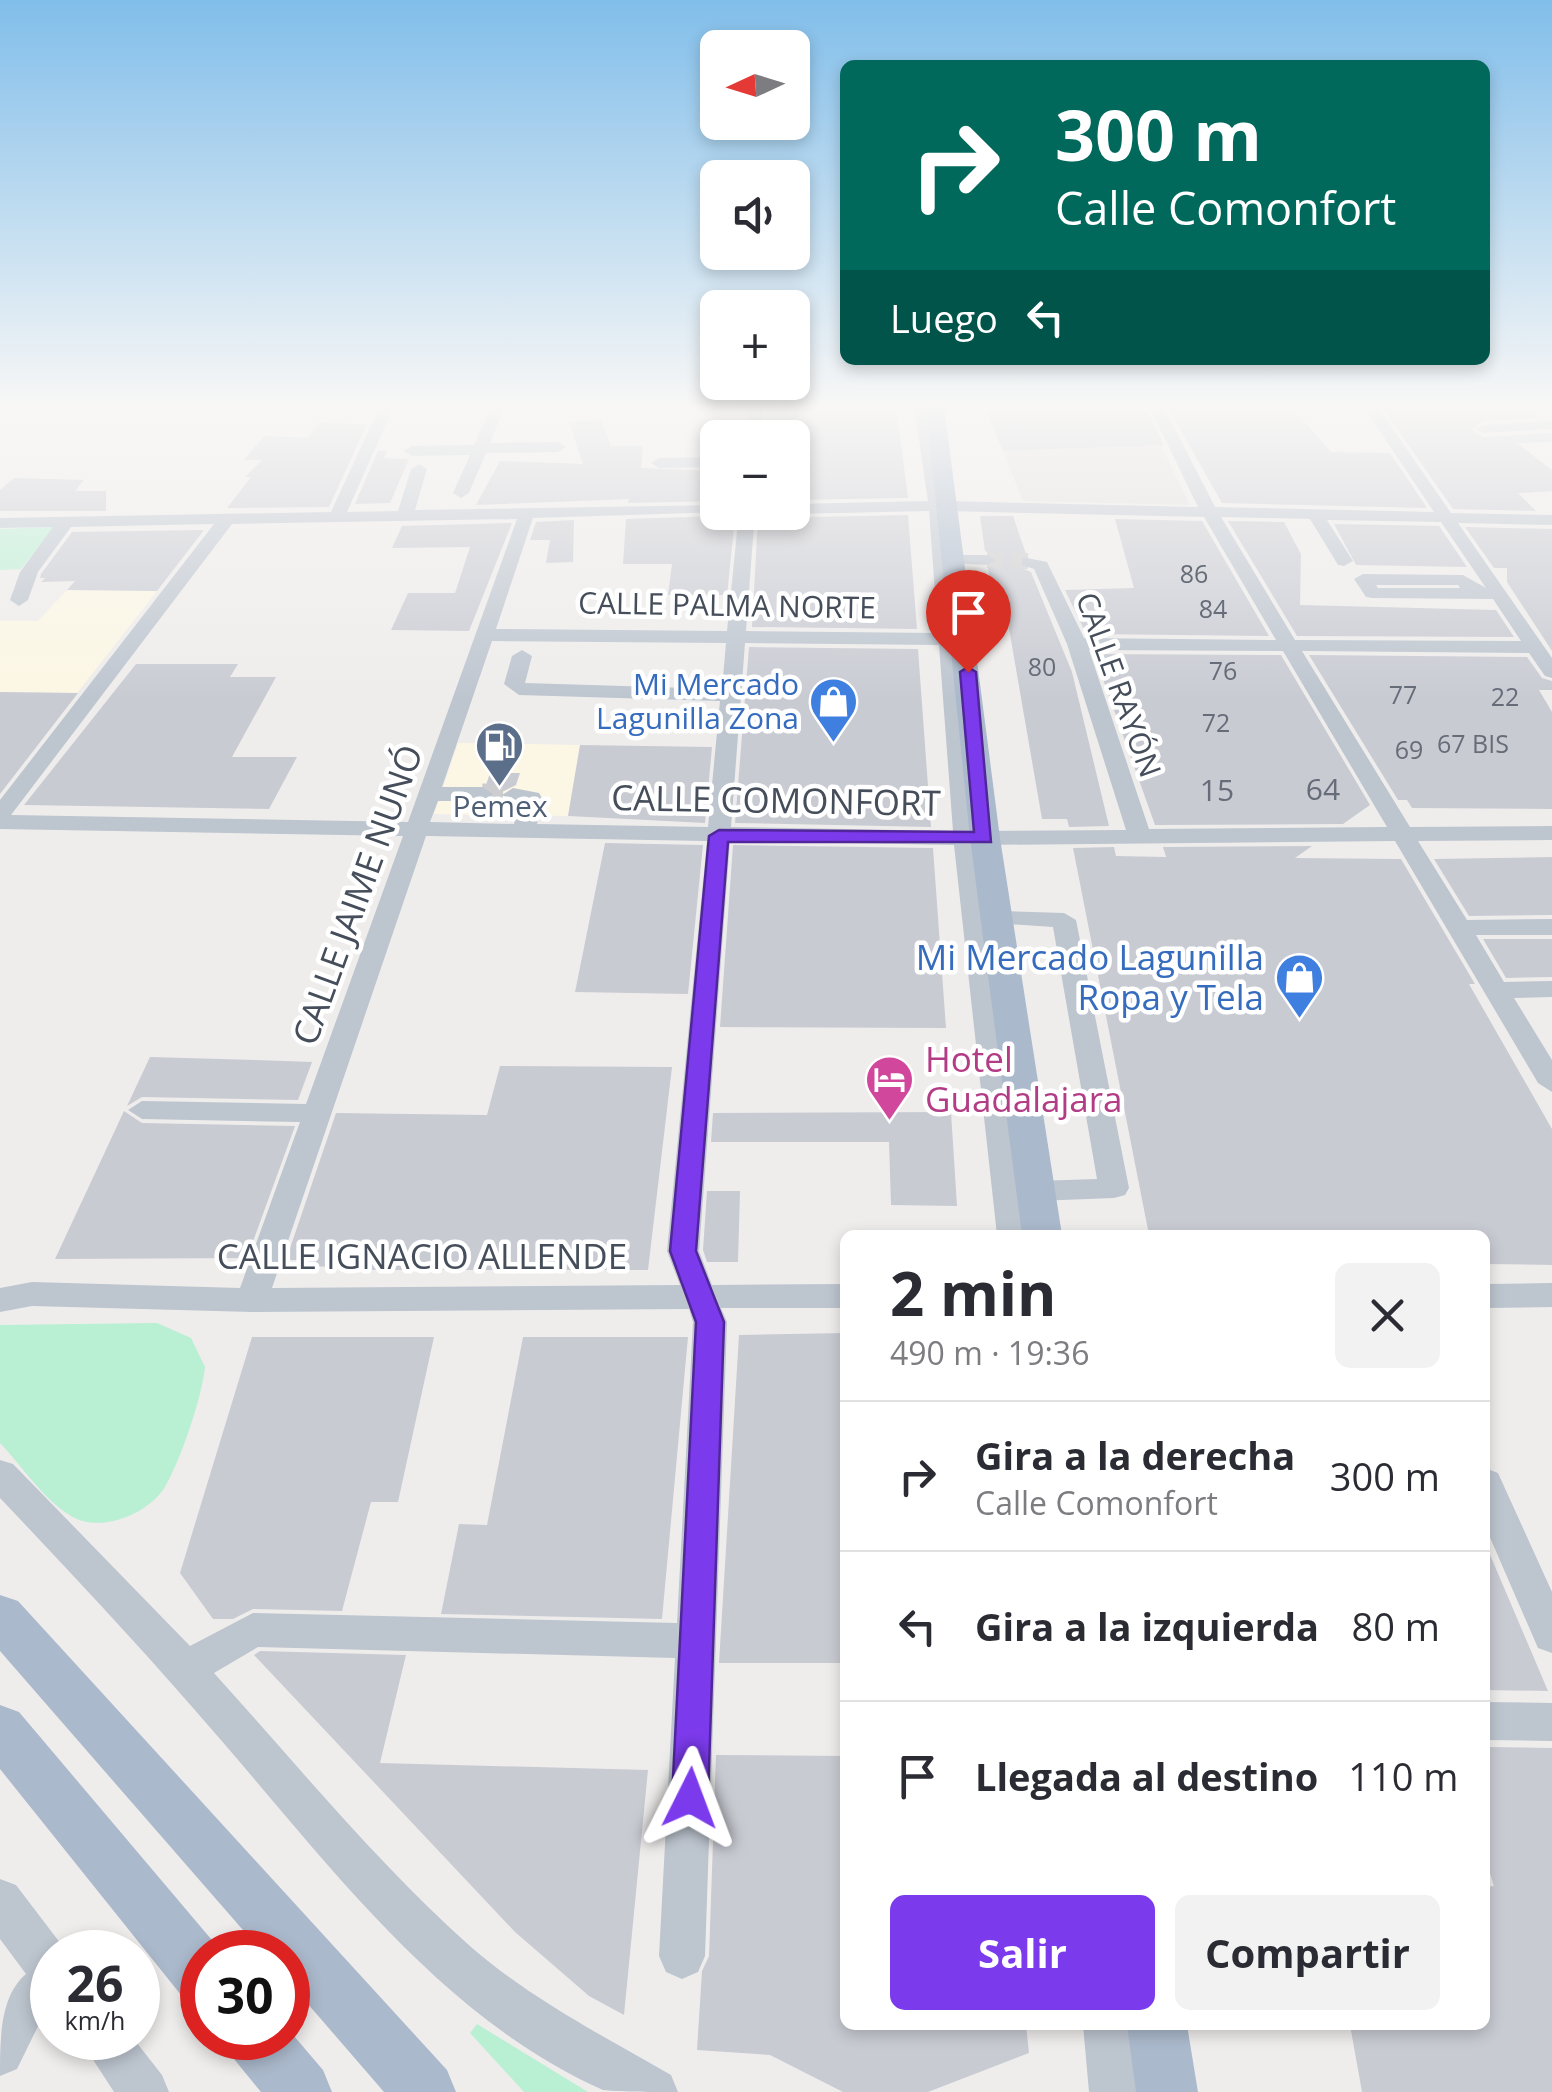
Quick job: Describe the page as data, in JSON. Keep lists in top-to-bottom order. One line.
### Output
{"streets":{"street":["CALLE PALMA NORTE","CALLE RAYÓN","CALLE COMONFORT","CALLE JAIME NUNÓ","CALLE IGNACIO ALLENDE"]},"crossings":[["CALLE PALMA NORTE","CALLE JAIME NUNÓ"],["CALLE RAYÓN","CALLE COMONFORT"],["CALLE COMONFORT","CALLE JAIME NUNÓ"],["CALLE JAIME NUNÓ","CALLE IGNACIO ALLENDE"]],"places":{"shop":["Mi Mercado Lagunilla Zona","Mi Mercado Lagunilla Ropa y Tela"],"fuel station":["Pemex"],"hotel":["Hotel Guadalajara"]},"house_numbers":["86","84","80","76","77","22","72","67 BIS","69","64","15"],"north":"left","page":{"map_buttons":["+","−"],"turn":["300 m","Calle Comonfort"],"then":"Luego","heading":["2 min","490 m · 19:36"],"list":[{"name":"Gira a la derecha","note":"Calle Comonfort","value":"300 m"},{"name":"Gira a la izquierda","value":"80 m"},{"name":"Llegada al destino","value":"110 m"}],"buttons":["Salir","Compartir"],"speed":"26 km/h","limit":"30"}}
